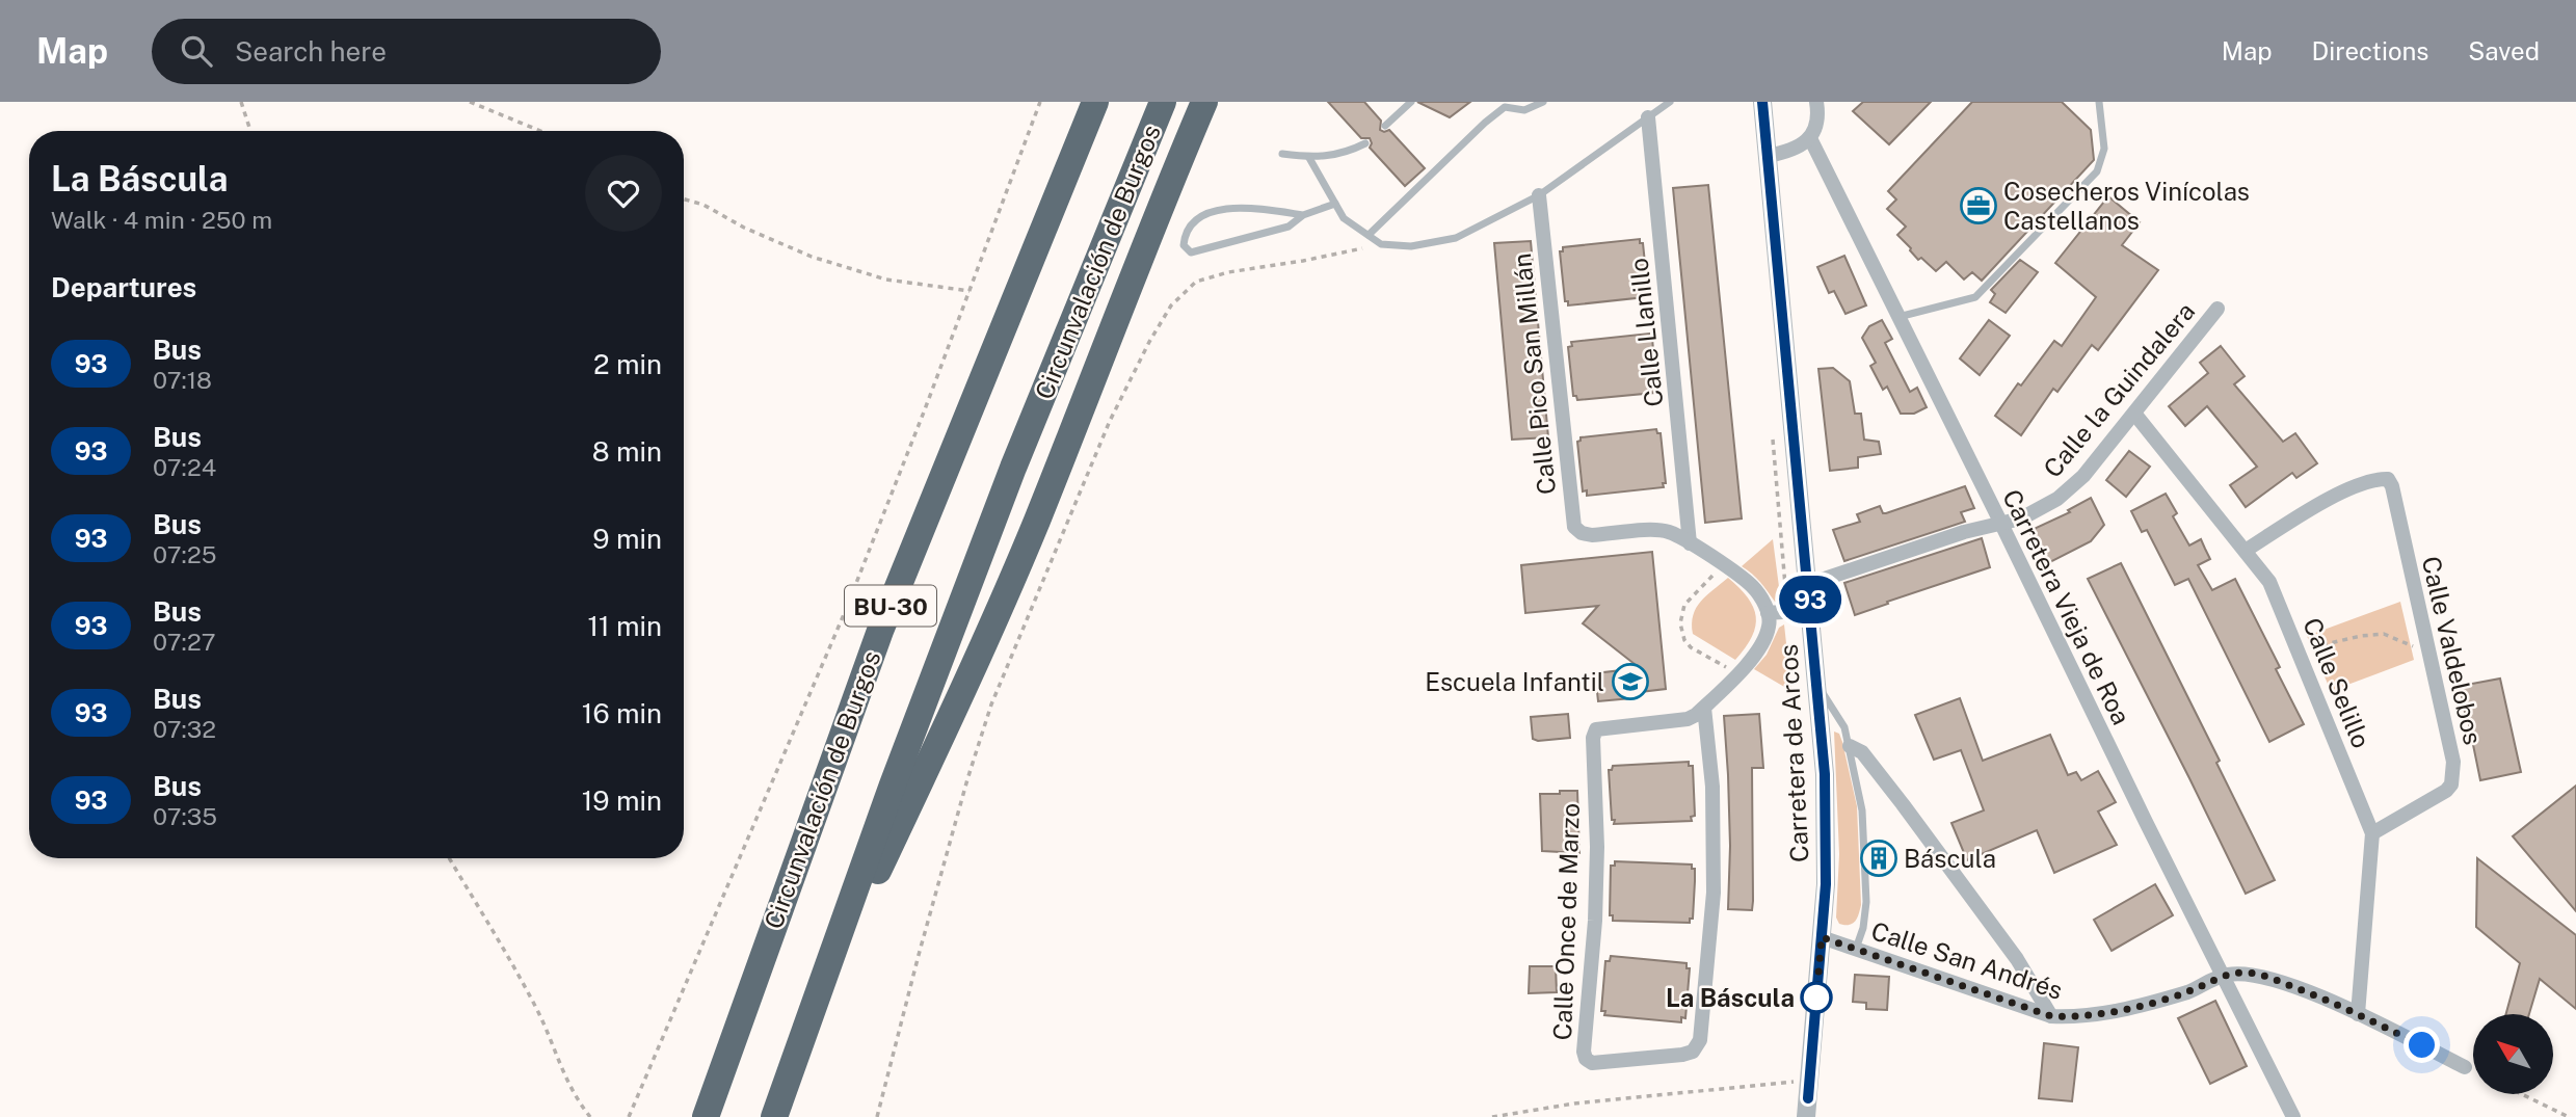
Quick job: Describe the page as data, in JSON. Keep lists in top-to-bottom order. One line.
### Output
{"streets":{"highway":["Circunvalación de Burgos","BU-30"],"street":["Calle Llanillo","Calle Pico San Millán","Calle la Guindalera","Carretera Vieja de Roa","Calle Valdelobos","Calle Selillo","Carretera de Arcos","Calle Once de Marzo","Calle San Andrés"]},"crossings":[["Calle Llanillo","Calle Pico San Millán"],["Calle la Guindalera","Carretera Vieja de Roa"],["Calle la Guindalera","Calle Selillo"],["Calle la Guindalera","Carretera de Arcos"],["Carretera Vieja de Roa","Calle San Andrés"],["Calle Valdelobos","Calle Selillo"],["Calle Selillo","Calle San Andrés"],["Carretera de Arcos","Calle San Andrés"]],"places":{"office":["Cosecheros Vinícolas Castellanos"],"school or university":["Escuela Infantil"],"building":["Báscula"],"other":["La Báscula"]},"lines":["bus line 93"],"north":"top left","page":{"header":"Map","search":"Search here","nav":["Map","Directions","Saved"],"on_map":"93","heading":[["La Báscula","Walk · 4 min · 250 m"],"Departures"],"list":[{"mark":"93","name":"Bus","note":"07:18","value":"2 min"},{"mark":"93","name":"Bus","note":"07:24","value":"8 min"},{"mark":"93","name":"Bus","note":"07:25","value":"9 min"},{"mark":"93","name":"Bus","note":"07:27","value":"11 min"},{"mark":"93","name":"Bus","note":"07:32","value":"16 min"},{"mark":"93","name":"Bus","note":"07:35","value":"19 min"}]}}
